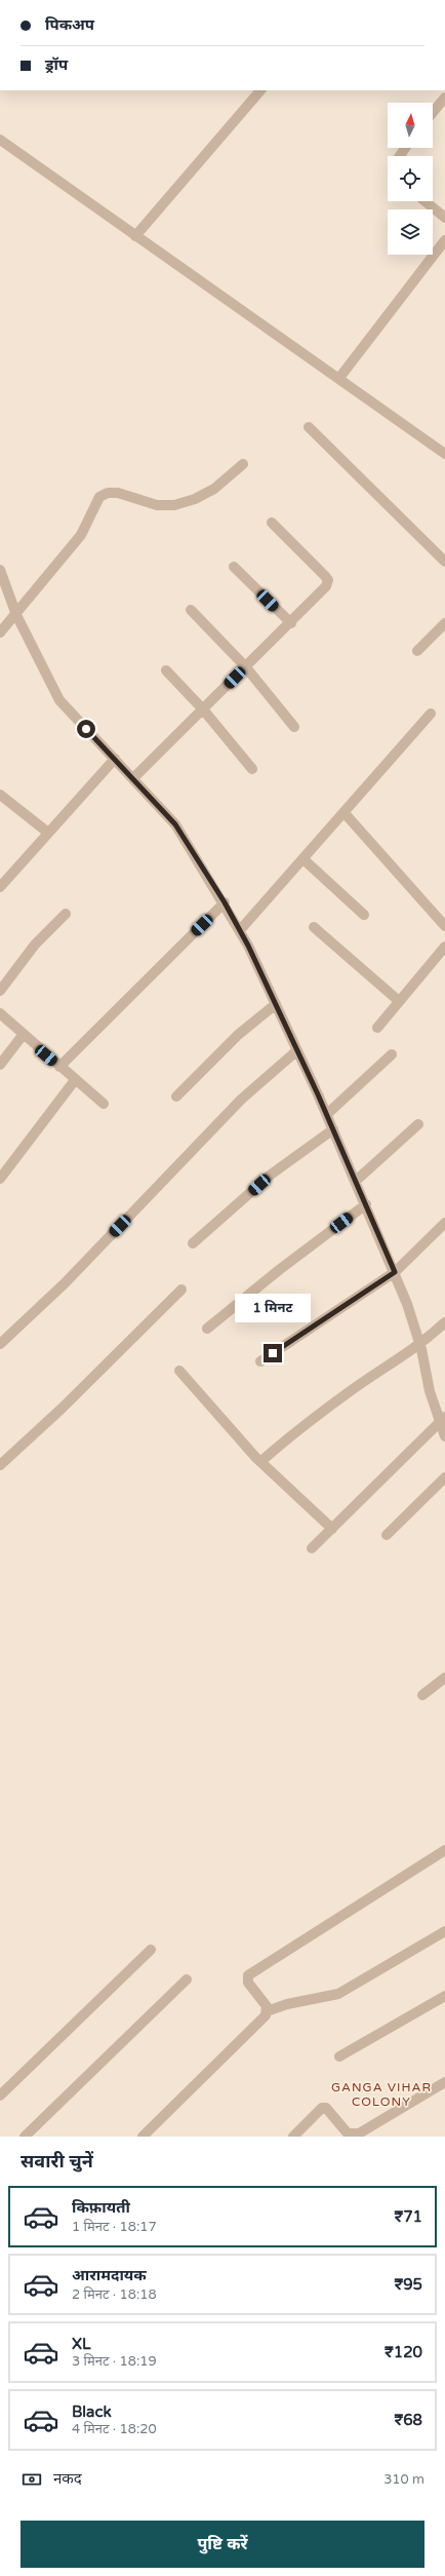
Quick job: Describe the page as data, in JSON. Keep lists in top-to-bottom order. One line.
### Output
{"districts":["GANGA VIHAR COLONY"],"north":"top","page":{"banner":["पिकअप","ड्रॉप"],"bubble":"1 मिनट","heading":"सवारी चुनें","list":[{"name":"किफ़ायती","note":"1 मिनट · 18:17","value":"₹71"},{"name":"आरामदायक","note":"2 मिनट · 18:18","value":"₹95"},{"name":"XL","note":"3 मिनट · 18:19","value":"₹120"},{"name":"Black","note":"4 मिनट · 18:20","value":"₹68"}],"pay":["नकद","310 m"],"buttons":"पुष्टि करें"}}
